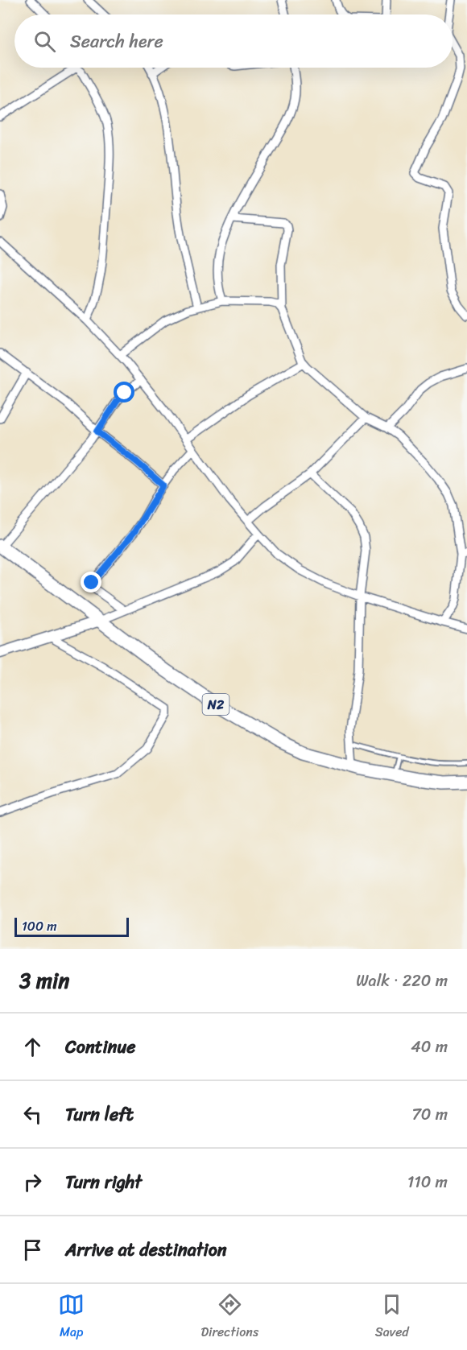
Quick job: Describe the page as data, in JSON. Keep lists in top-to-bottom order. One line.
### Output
{"streets":{"highway":["N2"]},"scale_bar":"100 m","page":{"search":"Search here","scale":"100 m","heading":["3 min","Walk · 220 m"],"list":[["Continue","40 m"],["Turn left","70 m"],["Turn right","110 m"],"Arrive at destination"],"nav":["Map","Directions","Saved"]}}
